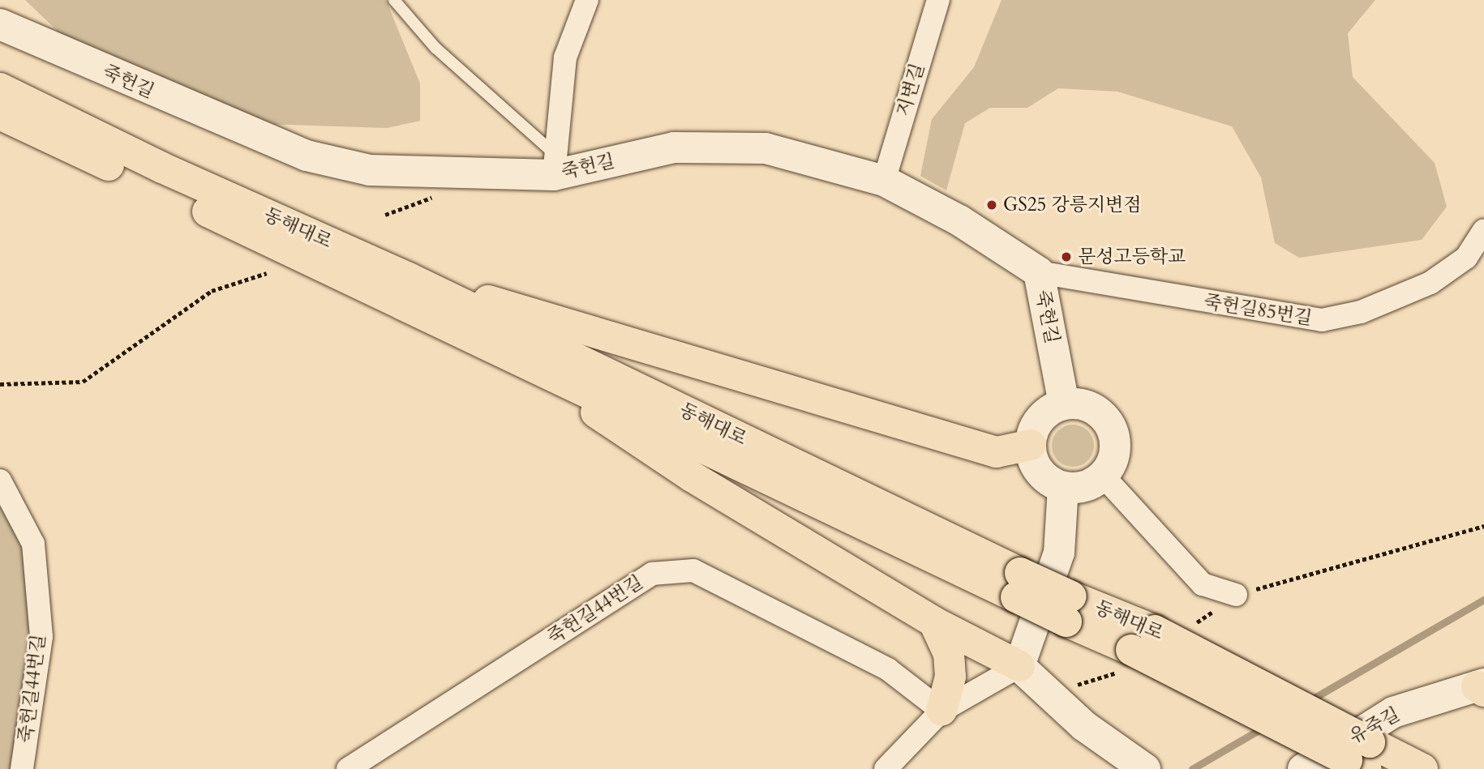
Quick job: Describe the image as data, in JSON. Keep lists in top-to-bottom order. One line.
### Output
{"streets":{"main road":["동해대로"],"street":["죽헌길","지변길","죽헌길85번길","죽헌길44번길","유죽길"]},"crossings":[["죽헌길","지변길"],["죽헌길","죽헌길85번길"]],"places":["GS25 강릉지변점","문성고등학교"]}
